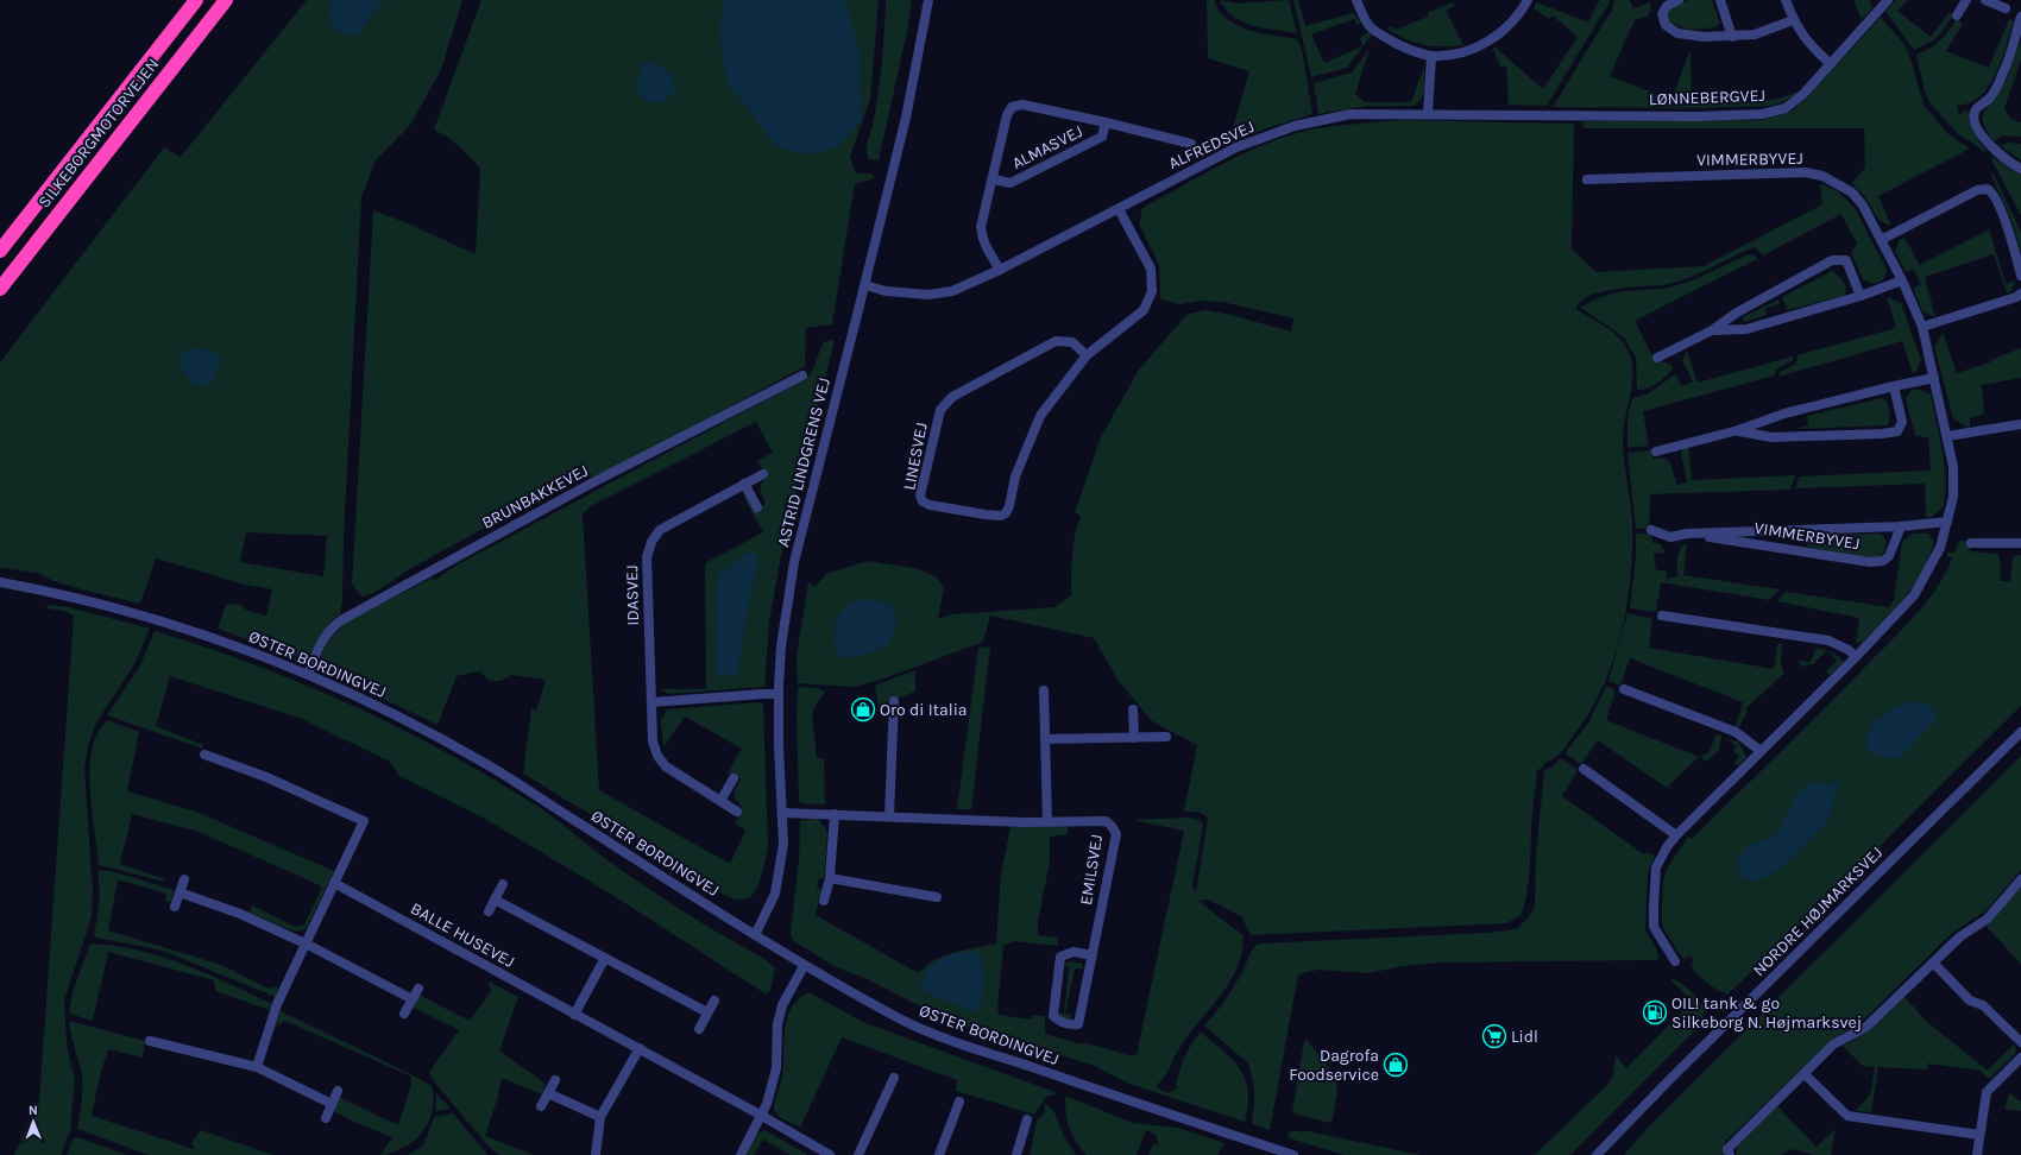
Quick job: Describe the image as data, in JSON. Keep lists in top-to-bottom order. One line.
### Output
{"streets":{"highway":["SILKEBORGMOTORVEJEN"],"street":["LØNNEBERGVEJ","ALFREDSVEJ","ALMASVEJ","VIMMERBYVEJ","LINESVEJ","ASTRID LINDGRENS VEJ","BRUNBAKKEVEJ","IDASVEJ","ØSTER BORDINGVEJ","EMILSVEJ","NORDRE HØJMARKSVEJ","BALLE HUSEVEJ"]},"crossings":[["LØNNEBERGVEJ","ALFREDSVEJ"],["ALFREDSVEJ","ALMASVEJ"],["ALFREDSVEJ","LINESVEJ"],["ALFREDSVEJ","ASTRID LINDGRENS VEJ"],["ASTRID LINDGRENS VEJ","ØSTER BORDINGVEJ"],["ASTRID LINDGRENS VEJ","EMILSVEJ"],["BRUNBAKKEVEJ","ØSTER BORDINGVEJ"]],"places":{"shop":["Oro di Italia","Dagrofa Foodservice"],"fuel station":["OIL! tank & go Silkeborg N. Højmarksvej"],"supermarket":["Lidl"]},"north":"top"}
